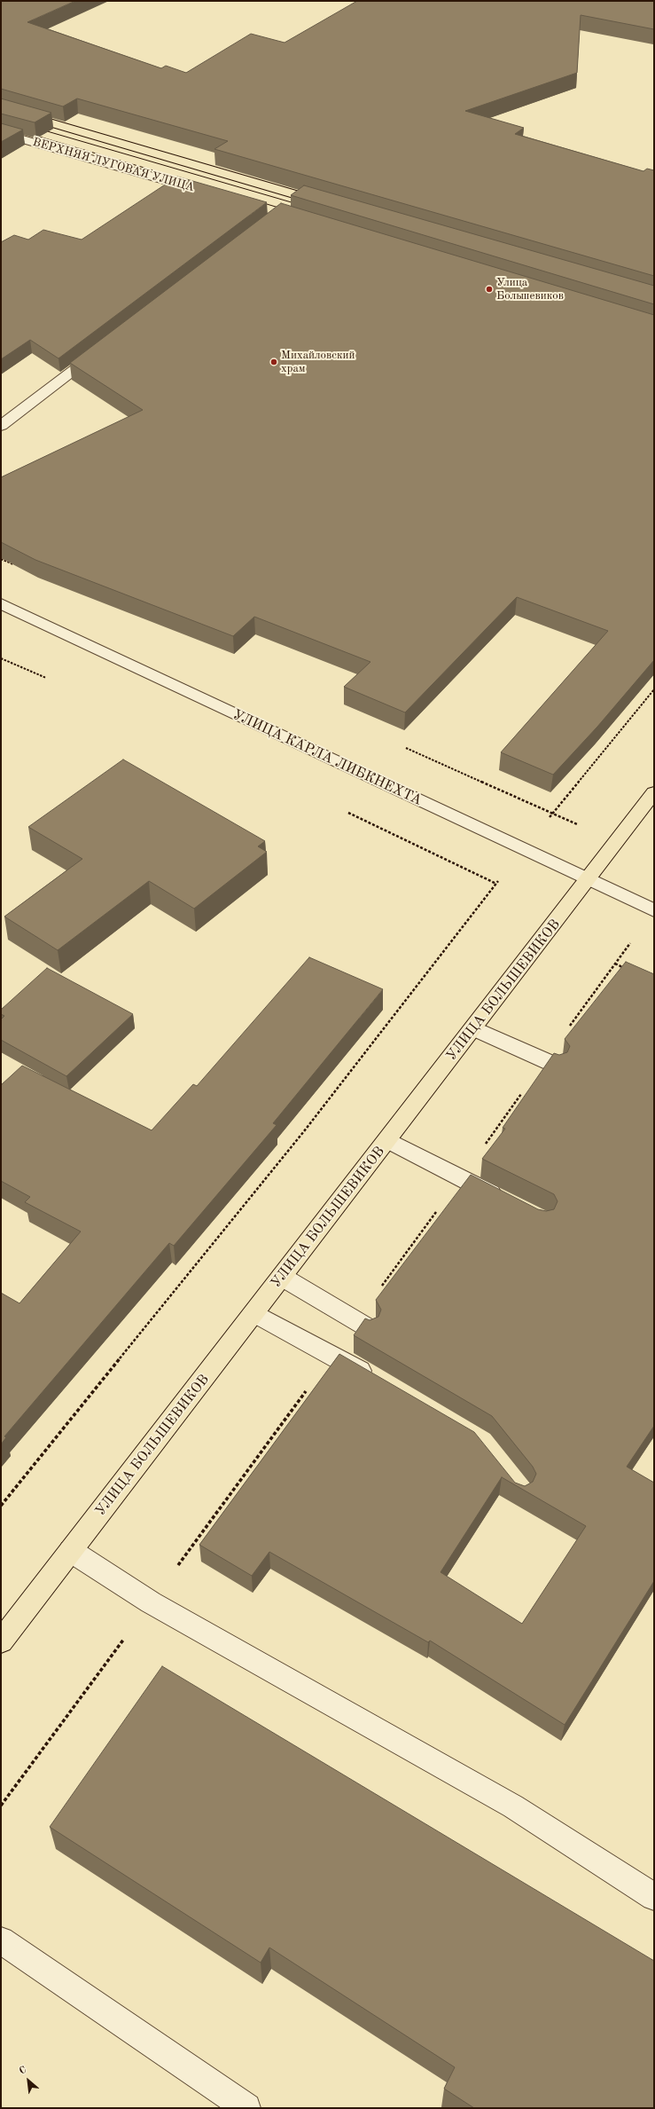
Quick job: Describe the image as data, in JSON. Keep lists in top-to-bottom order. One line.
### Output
{"streets":{"main road":["ВЕРХНЯЯ ЛУГОВАЯ УЛИЦА","УЛИЦА БОЛЬШЕВИКОВ"],"street":["УЛИЦА КАРЛА ЛИБКНЕХТА"]},"crossings":[["УЛИЦА КАРЛА ЛИБКНЕХТА","УЛИЦА БОЛЬШЕВИКОВ"]],"places":["Улица Большевиков","Михайловский храм"],"north":"top left"}
